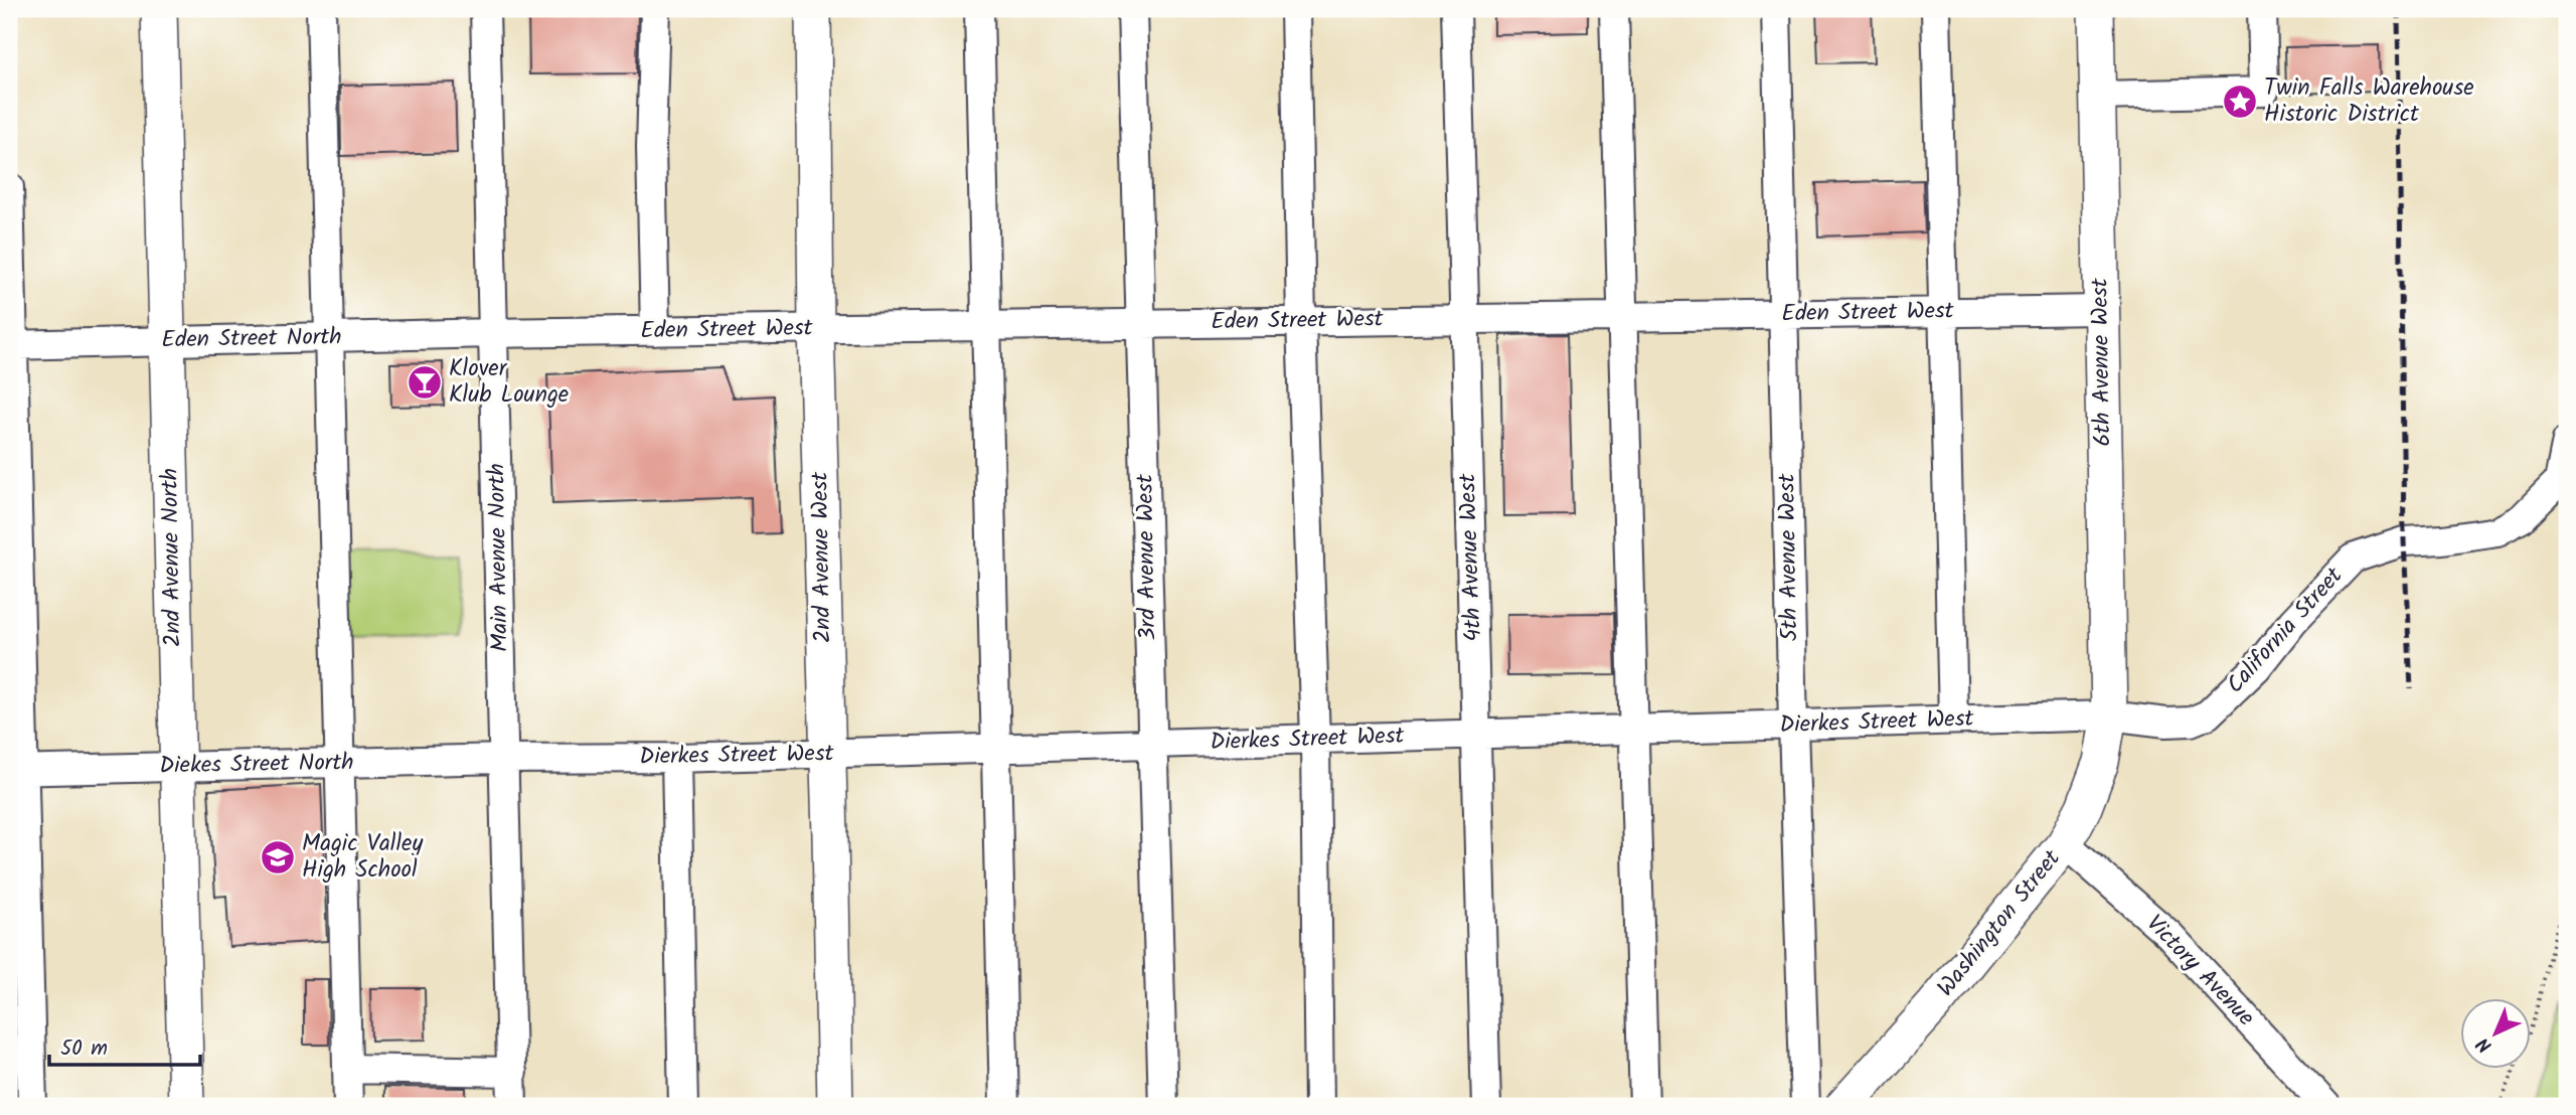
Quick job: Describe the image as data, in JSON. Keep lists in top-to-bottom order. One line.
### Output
{"streets":{"main road":["6th Avenue West","2nd Avenue North","2nd Avenue West","Washington Street"],"street":["Eden Street West","Eden Street North","Main Avenue North","3rd Avenue West","4th Avenue West","5th Avenue West","California Street","Dierkes Street West","Diekes Street North","Victory Avenue"]},"crossings":[["Eden Street West","Eden Street North"],["Eden Street West","6th Avenue West"],["Eden Street West","Main Avenue North"],["Eden Street West","2nd Avenue West"],["Eden Street West","3rd Avenue West"],["Eden Street West","4th Avenue West"],["Eden Street West","5th Avenue West"],["Eden Street North","2nd Avenue North"],["Eden Street North","Main Avenue North"],["6th Avenue West","California Street"],["6th Avenue West","Dierkes Street West"],["6th Avenue West","Washington Street"],["2nd Avenue North","Diekes Street North"],["Main Avenue North","Dierkes Street West"],["Main Avenue North","Diekes Street North"],["2nd Avenue West","Dierkes Street West"],["3rd Avenue West","Dierkes Street West"],["4th Avenue West","Dierkes Street West"],["5th Avenue West","Dierkes Street West"],["California Street","Dierkes Street West"],["California Street","Washington Street"],["Dierkes Street West","Diekes Street North"],["Dierkes Street West","Washington Street"],["Washington Street","Victory Avenue"]],"places":{"place":["Twin Falls Warehouse Historic District"],"bar":["Klover Klub Lounge"],"school or university":["Magic Valley High School"]},"scale_bar":"50 m","north":"bottom left"}
